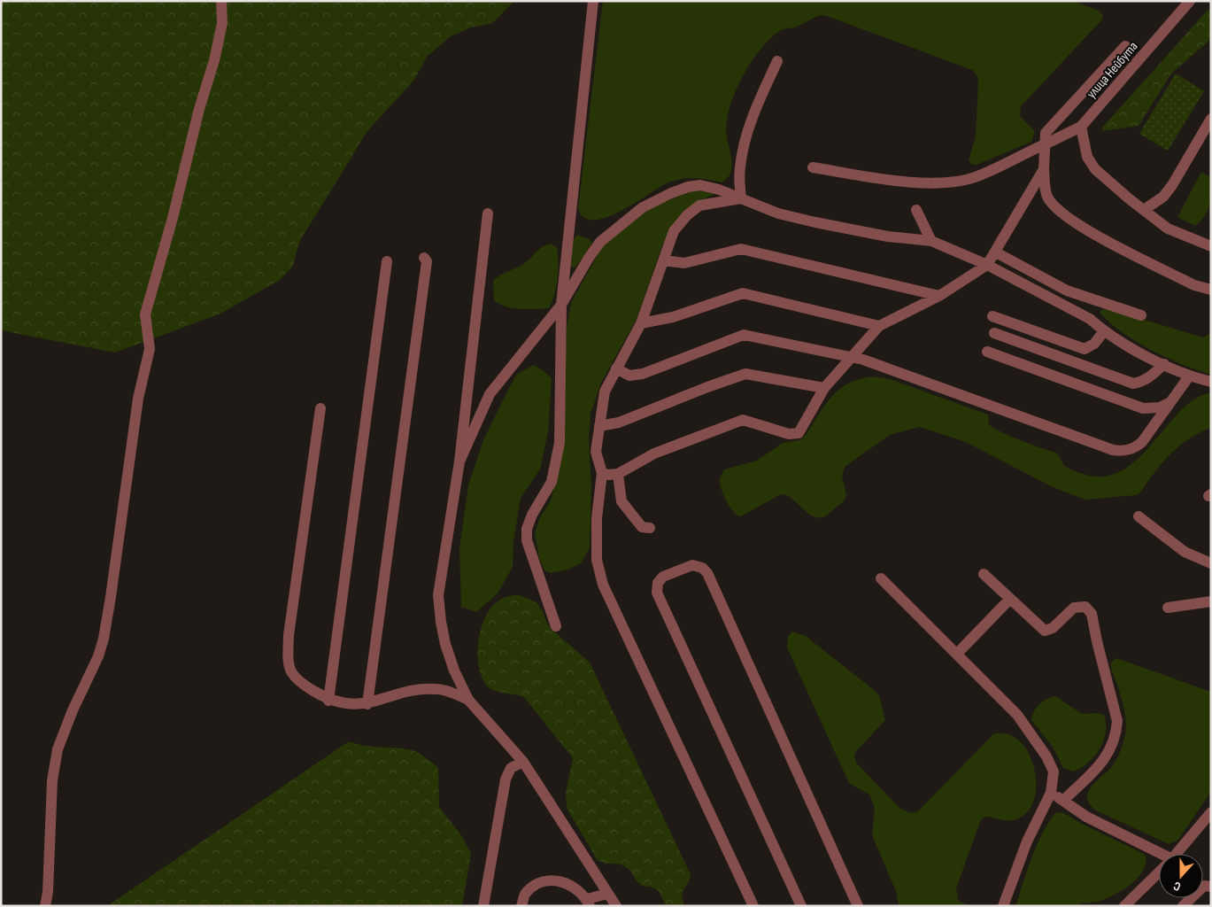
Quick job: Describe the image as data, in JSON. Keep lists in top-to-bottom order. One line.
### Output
{"streets":{"street":["улица Нейбута"]},"north":"bottom"}
